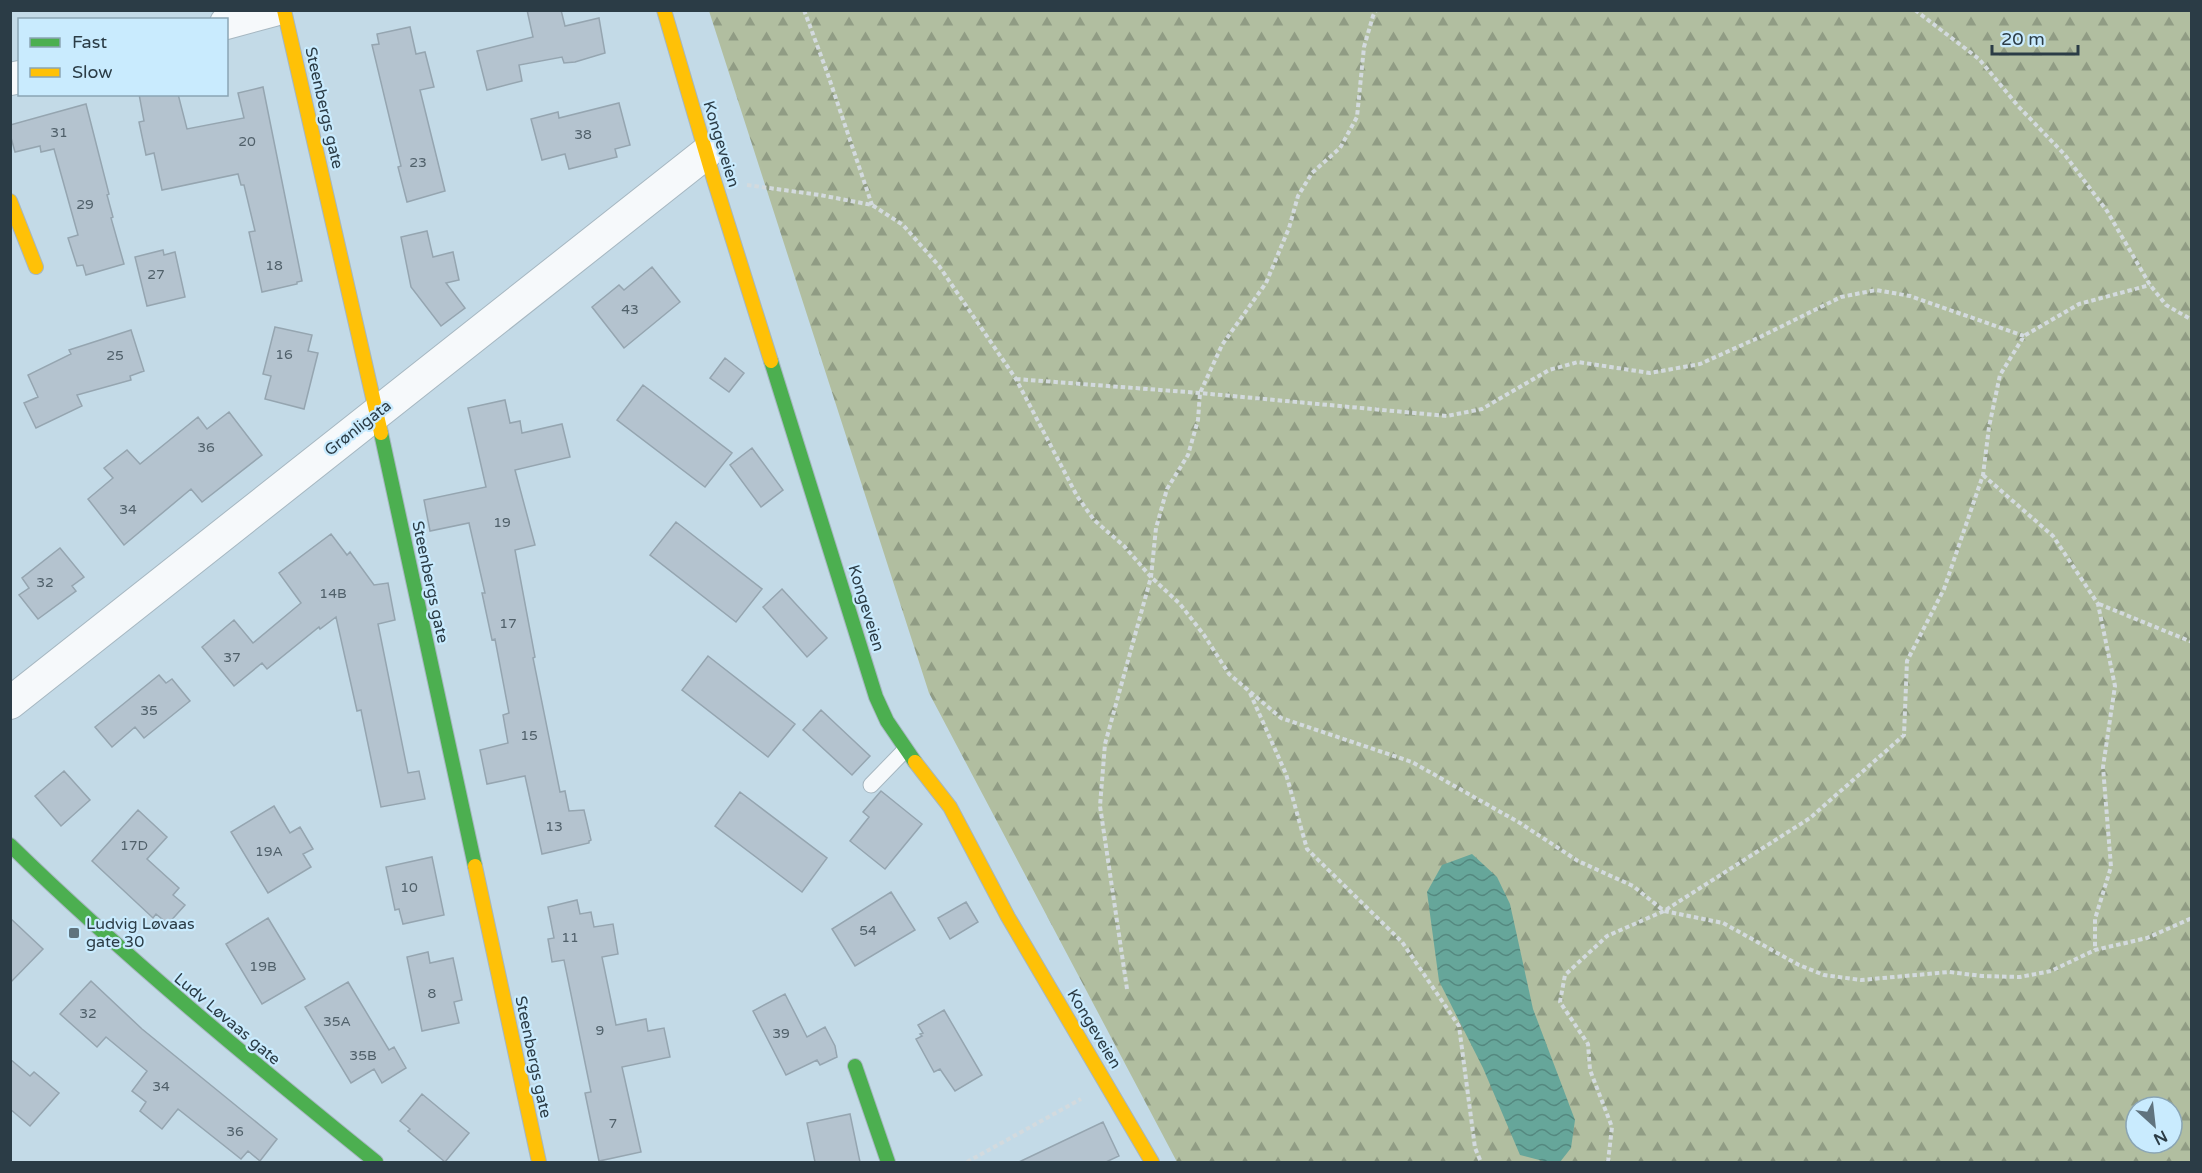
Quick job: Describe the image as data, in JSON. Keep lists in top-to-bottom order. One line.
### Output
{"streets":{"street":["Steenbergs gate","Kongeveien","Grønligata","Ludv Løvaas gate"]},"crossings":[["Steenbergs gate","Grønligata"],["Kongeveien","Grønligata"]],"places":{"transit":["Ludvig Løvaas gate 30"]},"house_numbers":["31","38","20","23","29","18","27","43","16","25","36","34","19","32","14B","17","37","35","15","13","17D","19A","10","54","11","19B","8","32","35A","9","39","35B","34","7","36"],"legend":["Fast","Slow"],"scale_bar":"20 m","north":"bottom right"}
